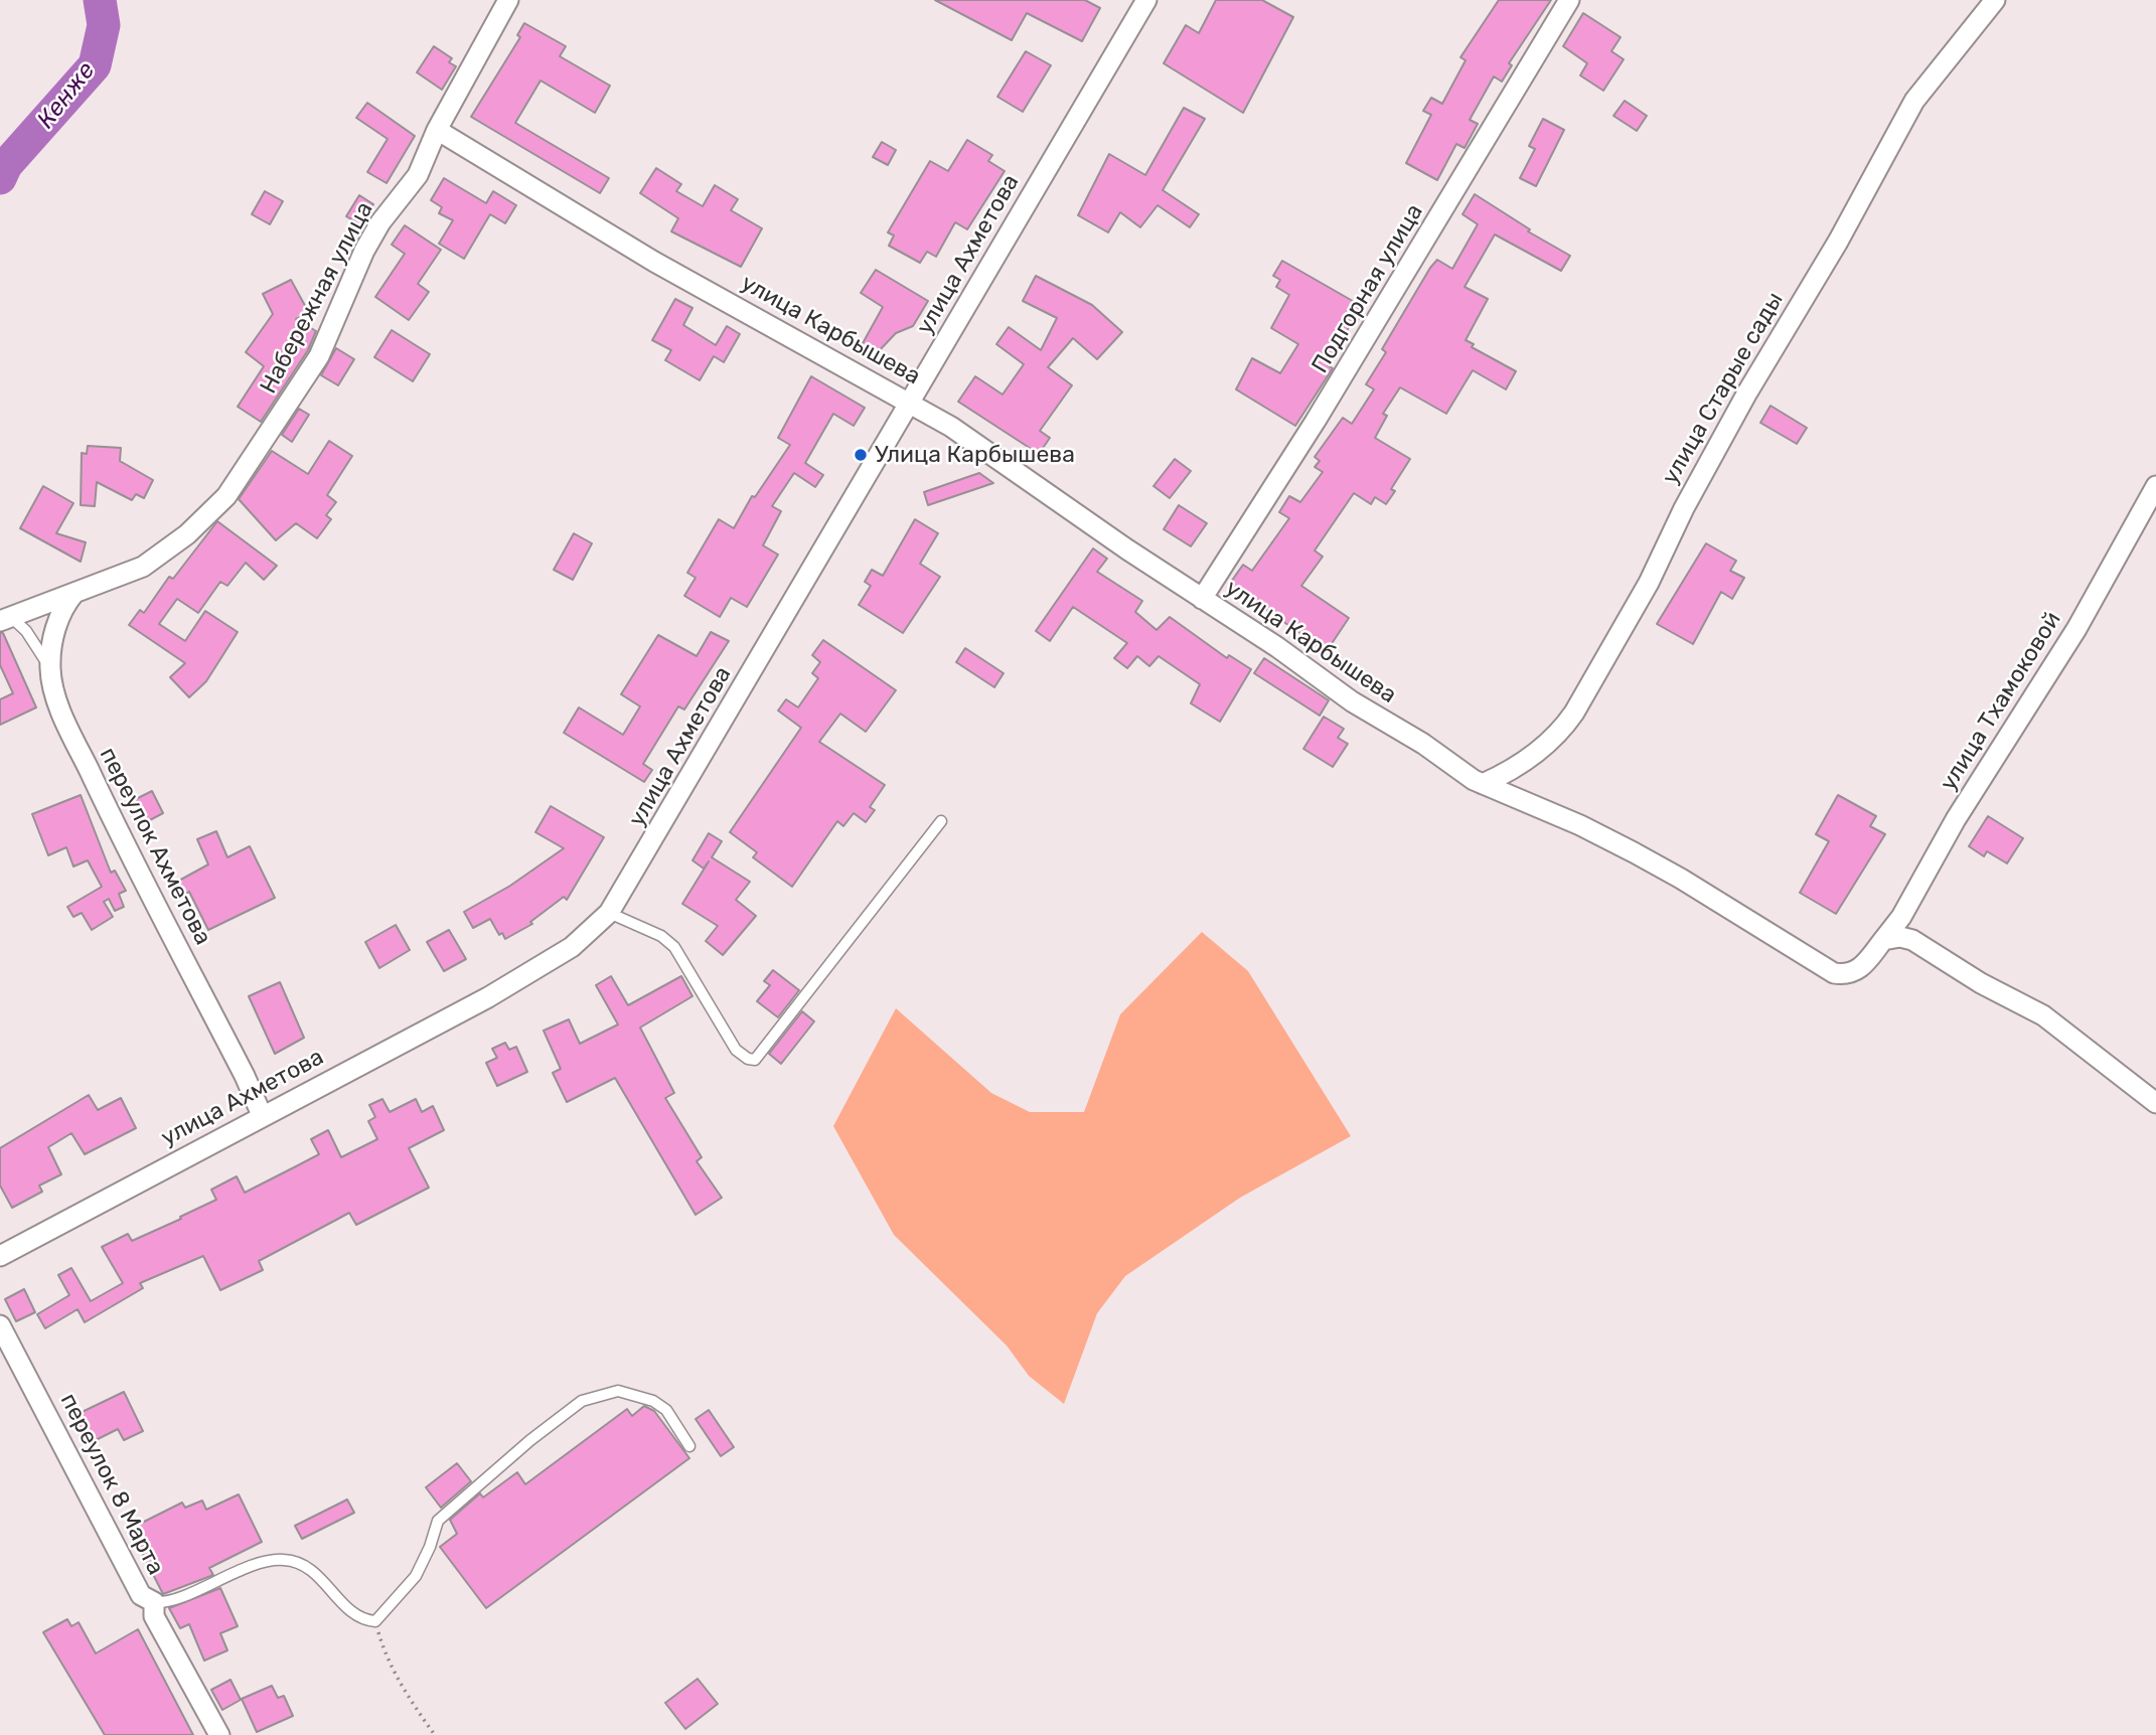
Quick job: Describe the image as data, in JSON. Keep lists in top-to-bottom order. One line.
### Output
{"streets":{"street":["улица Ахметова","Подгорная улица","Набережная улица","улица Карбышева","улица Старые сады","улица Тхамоковой","переулок Ахметова","переулок 8 Марта"]},"crossings":[["улица Ахметова","улица Карбышева"],["улица Ахметова","переулок Ахметова"],["Подгорная улица","улица Карбышева"],["Набережная улица","улица Карбышева"],["Набережная улица","переулок Ахметова"],["улица Карбышева","улица Старые сады"],["улица Карбышева","улица Тхамоковой"]],"water":["Кенже"],"places":["Улица Карбышева"]}
